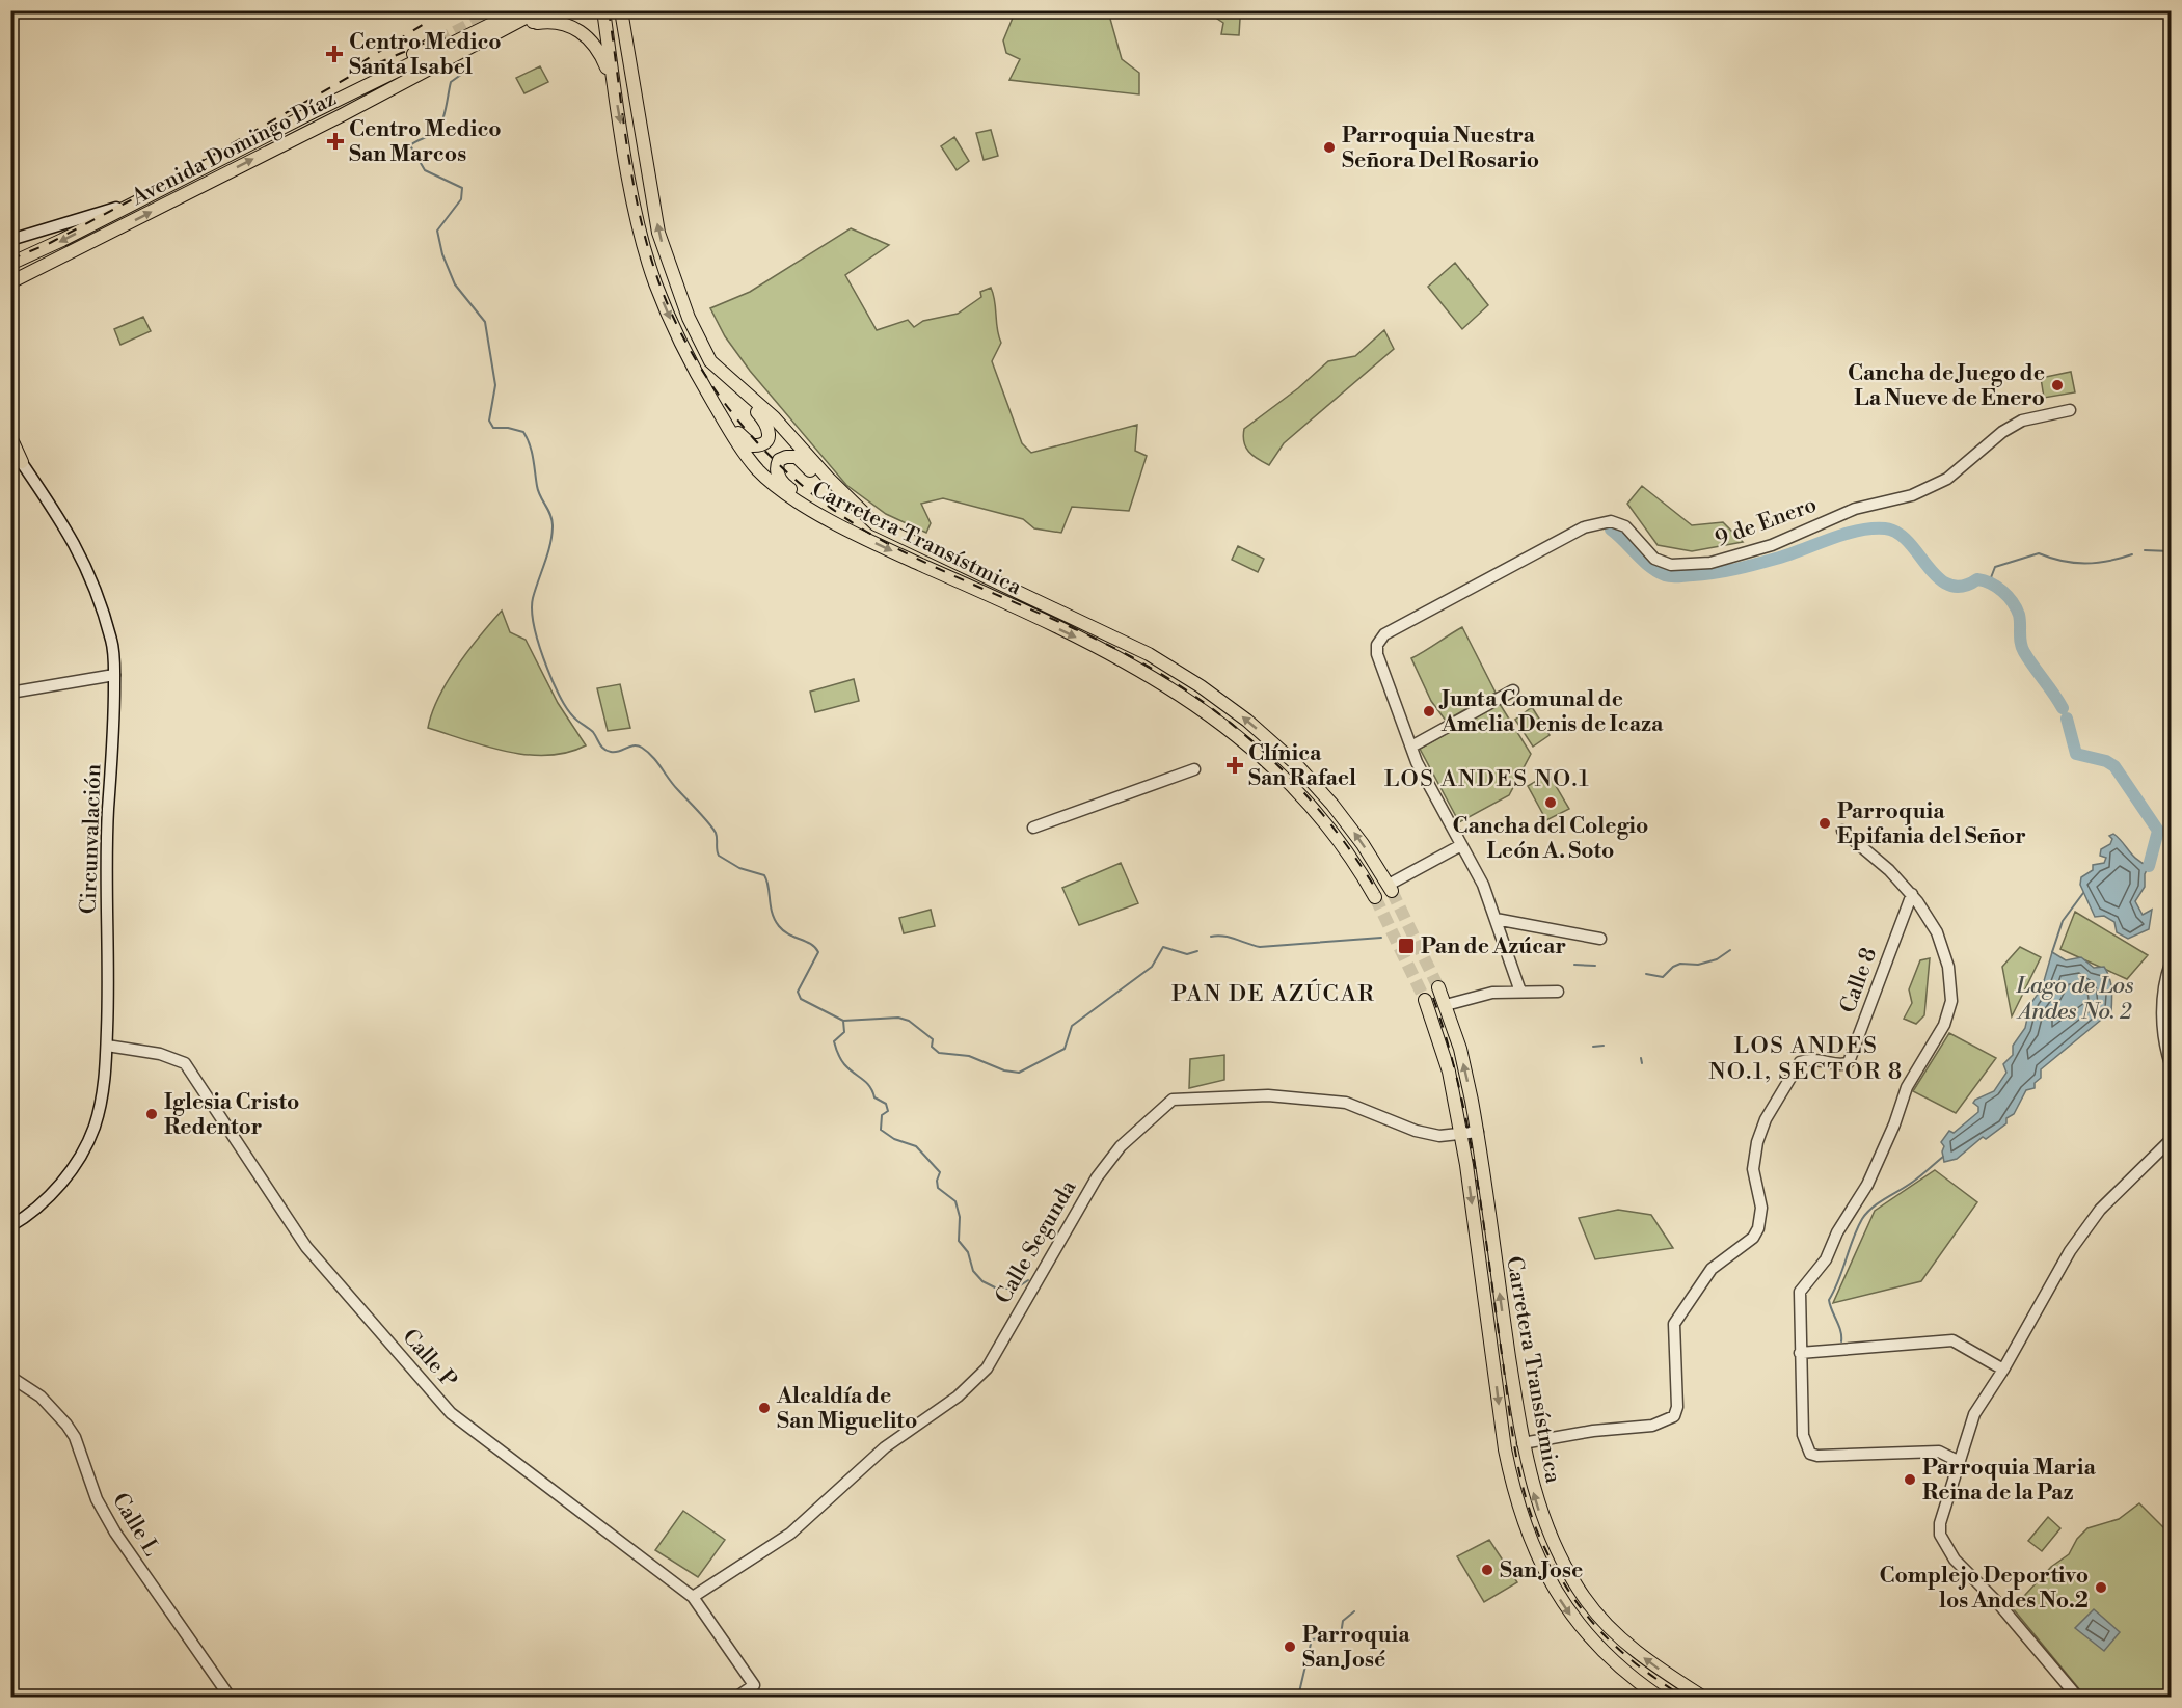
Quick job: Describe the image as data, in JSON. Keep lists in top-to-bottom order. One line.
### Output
{"streets":{"main road":["Avenida Domingo Díaz","Carretera Transístmica"],"street":["9 de Enero","Circunvalación","Calle 8","Calle Segunda","Calle P","Calle L"]},"crossings":[["Carretera Transístmica","Calle 8"],["Carretera Transístmica","Calle Segunda"],["Circunvalación","Calle P"],["Calle Segunda","Calle P"]],"districts":["LOS ANDES NO.1","PAN DE AZÚCAR","LOS ANDES NO.1, SECTOR 8"],"water":["Lago de Los Andes No. 2"],"places":{"health":["Centro Medico Santa Isabel","Centro Medico San Marcos","Clínica San Rafael"],"other":["Parroquia Nuestra Señora Del Rosario","Cancha de Juego de La Nueve de Enero","Junta Comunal de Amelia Denis de Icaza","Cancha del Colegio León A. Soto","Parroquia Epifania del Señor","Iglesia Cristo Redentor","Alcaldía de San Miguelito","Parroquia Maria Reina de la Paz","San Jose","Complejo Deportivo los Andes No.2","Parroquia San José"],"transit":["Pan de Azúcar"]}}
